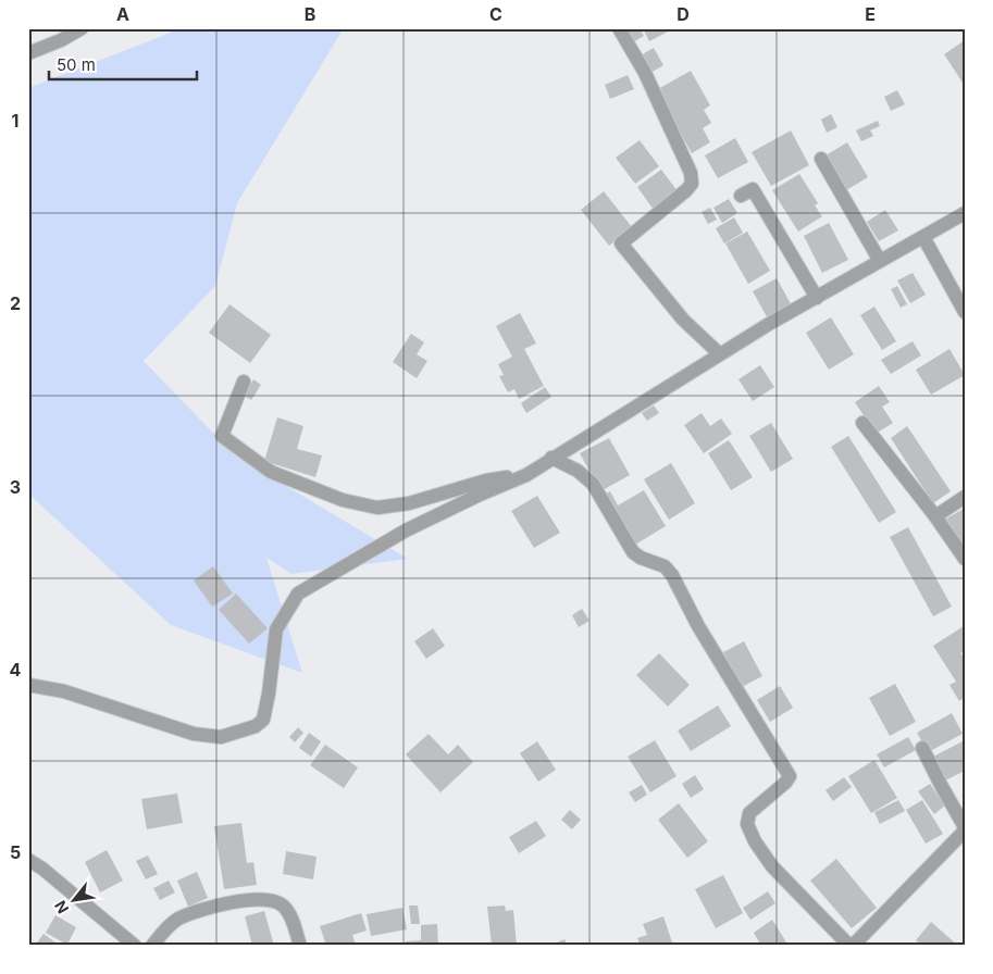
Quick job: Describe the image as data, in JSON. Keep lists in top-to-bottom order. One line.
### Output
{"scale_bar":"50 m","north":"bottom left","grid":{"columns":["A","B","C","D","E"],"rows":["1","2","3","4","5"]}}
